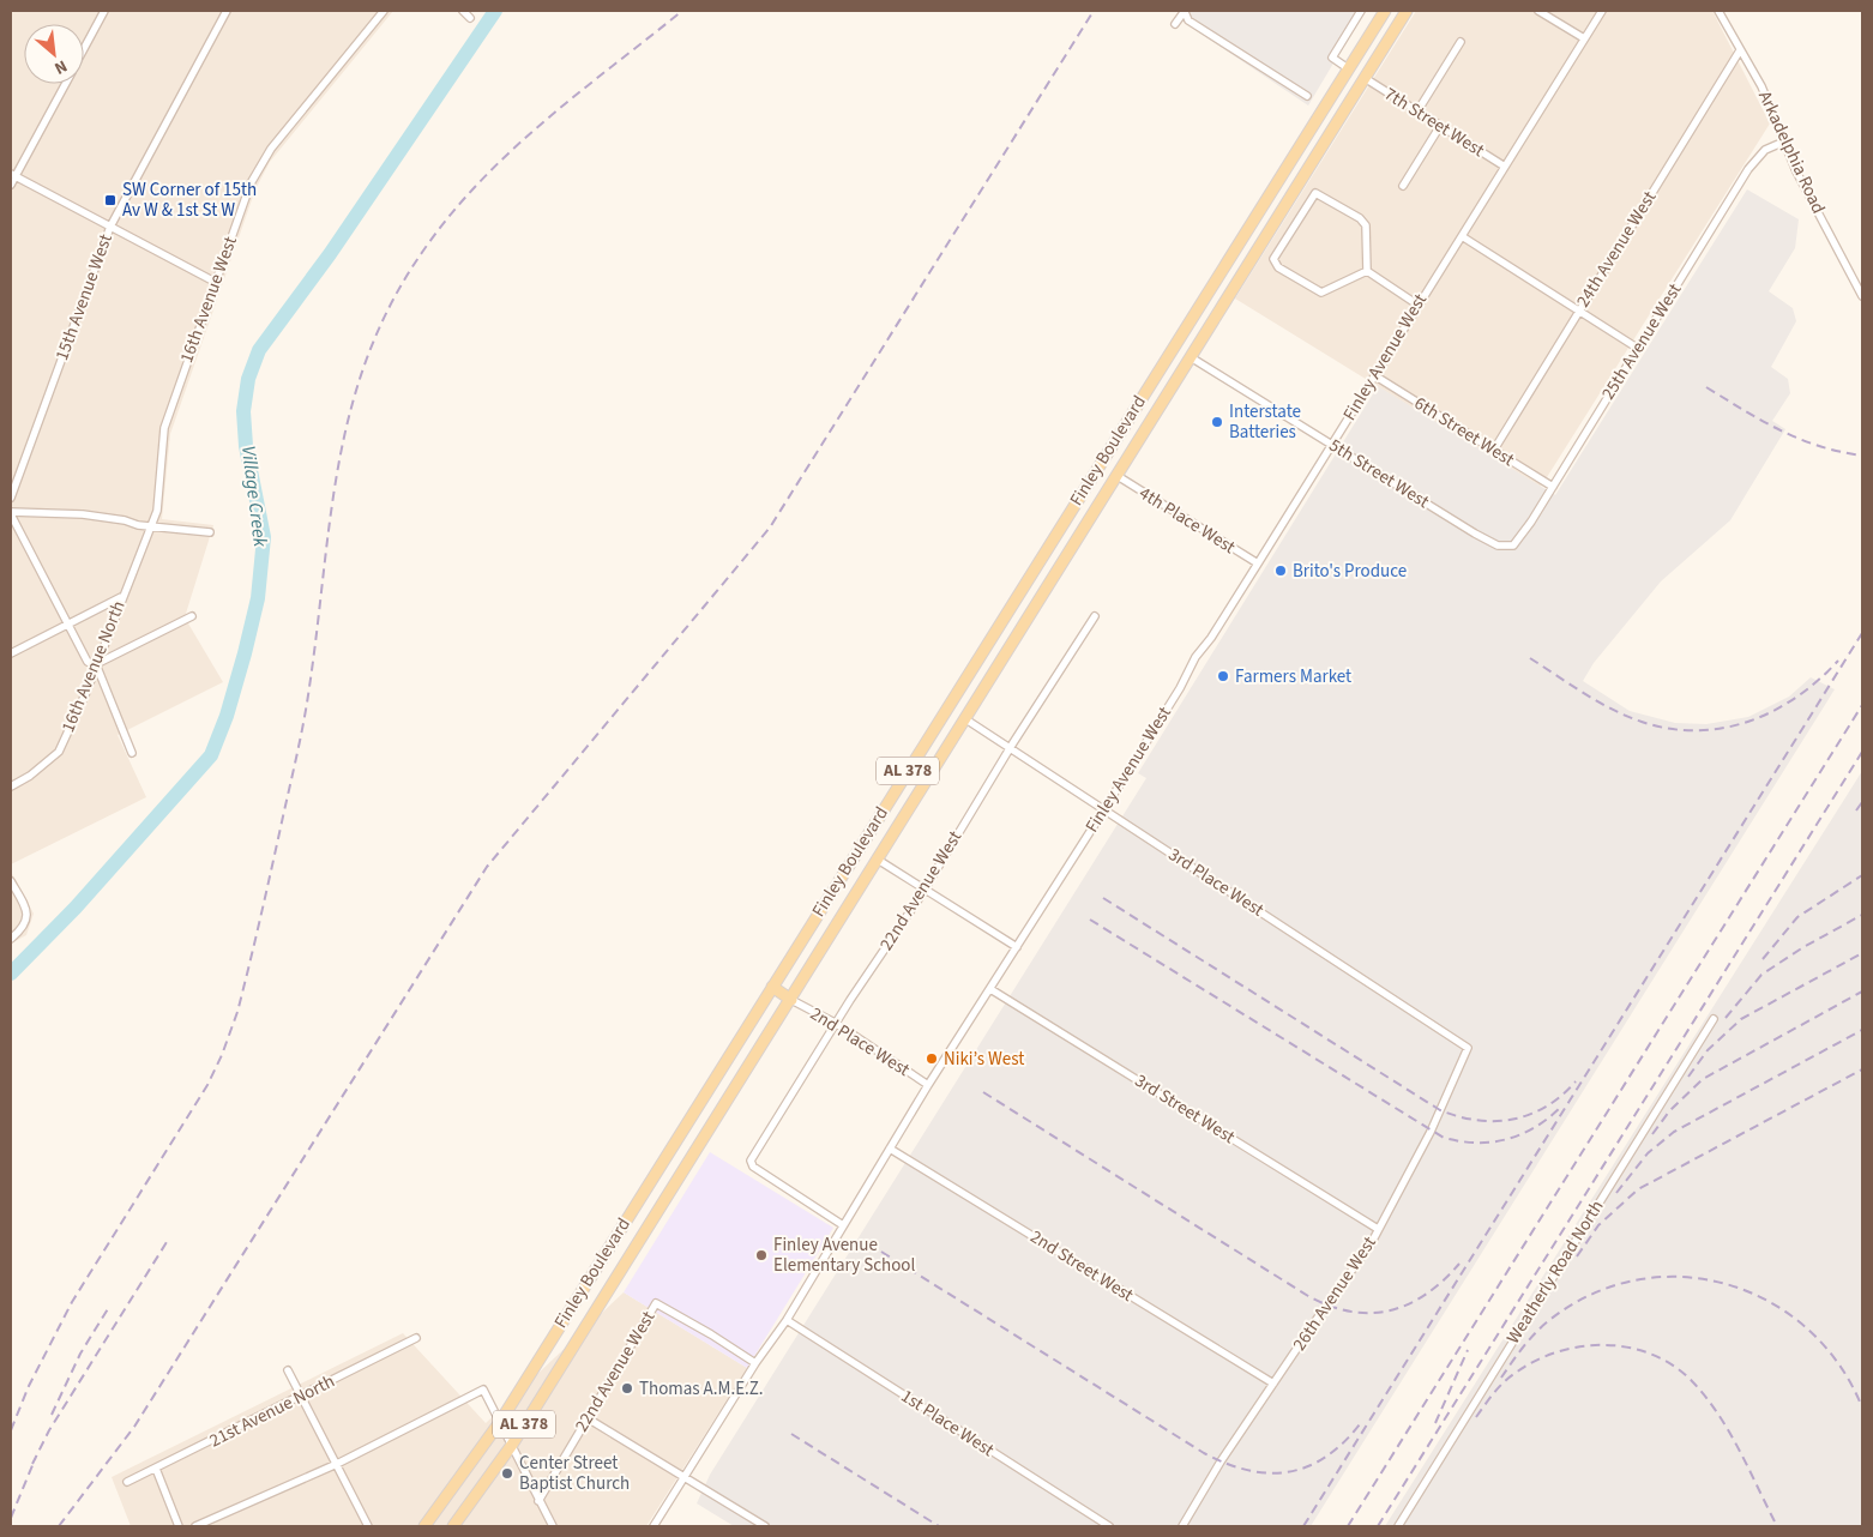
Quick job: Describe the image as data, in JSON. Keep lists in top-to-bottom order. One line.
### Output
{"streets":{"main road":["Finley Boulevard","AL 378"],"street":["7th Street West","Arkadelphia Road","24th Avenue West","15th Avenue West","16th Avenue West","25th Avenue West","Finley Avenue West","6th Street West","5th Street West","4th Place West","16th Avenue North","3rd Place West","22nd Avenue West","2nd Place West","3rd Street West","2nd Street West","Weatherly Road North","26th Avenue West","21st Avenue North","1st Place West"]},"crossings":[["7th Street West","Finley Avenue West"],["7th Street West","Finley Boulevard"],["Arkadelphia Road","24th Avenue West"],["Arkadelphia Road","25th Avenue West"],["24th Avenue West","6th Street West"],["16th Avenue West","16th Avenue North"],["25th Avenue West","6th Street West"],["25th Avenue West","5th Street West"],["Finley Avenue West","6th Street West"],["Finley Avenue West","5th Street West"],["Finley Avenue West","4th Place West"],["Finley Avenue West","3rd Place West"],["Finley Avenue West","22nd Avenue West"],["Finley Avenue West","2nd Place West"],["Finley Avenue West","3rd Street West"],["Finley Avenue West","2nd Street West"],["Finley Avenue West","1st Place West"],["Finley Boulevard","5th Street West"],["Finley Boulevard","4th Place West"],["Finley Boulevard","3rd Place West"],["Finley Boulevard","2nd Place West"],["3rd Place West","22nd Avenue West"],["3rd Place West","26th Avenue West"],["22nd Avenue West","2nd Place West"],["3rd Street West","26th Avenue West"],["2nd Street West","26th Avenue West"]],"water":["Village Creek"],"places":{"transit":["SW Corner of 15th Av W & 1st St W"],"other":["Interstate Batteries","Brito's Produce","Farmers Market","Niki’s West","Finley Avenue Elementary School","Thomas A.M.E.Z.","Center Street Baptist Church"]},"north":"bottom right"}
